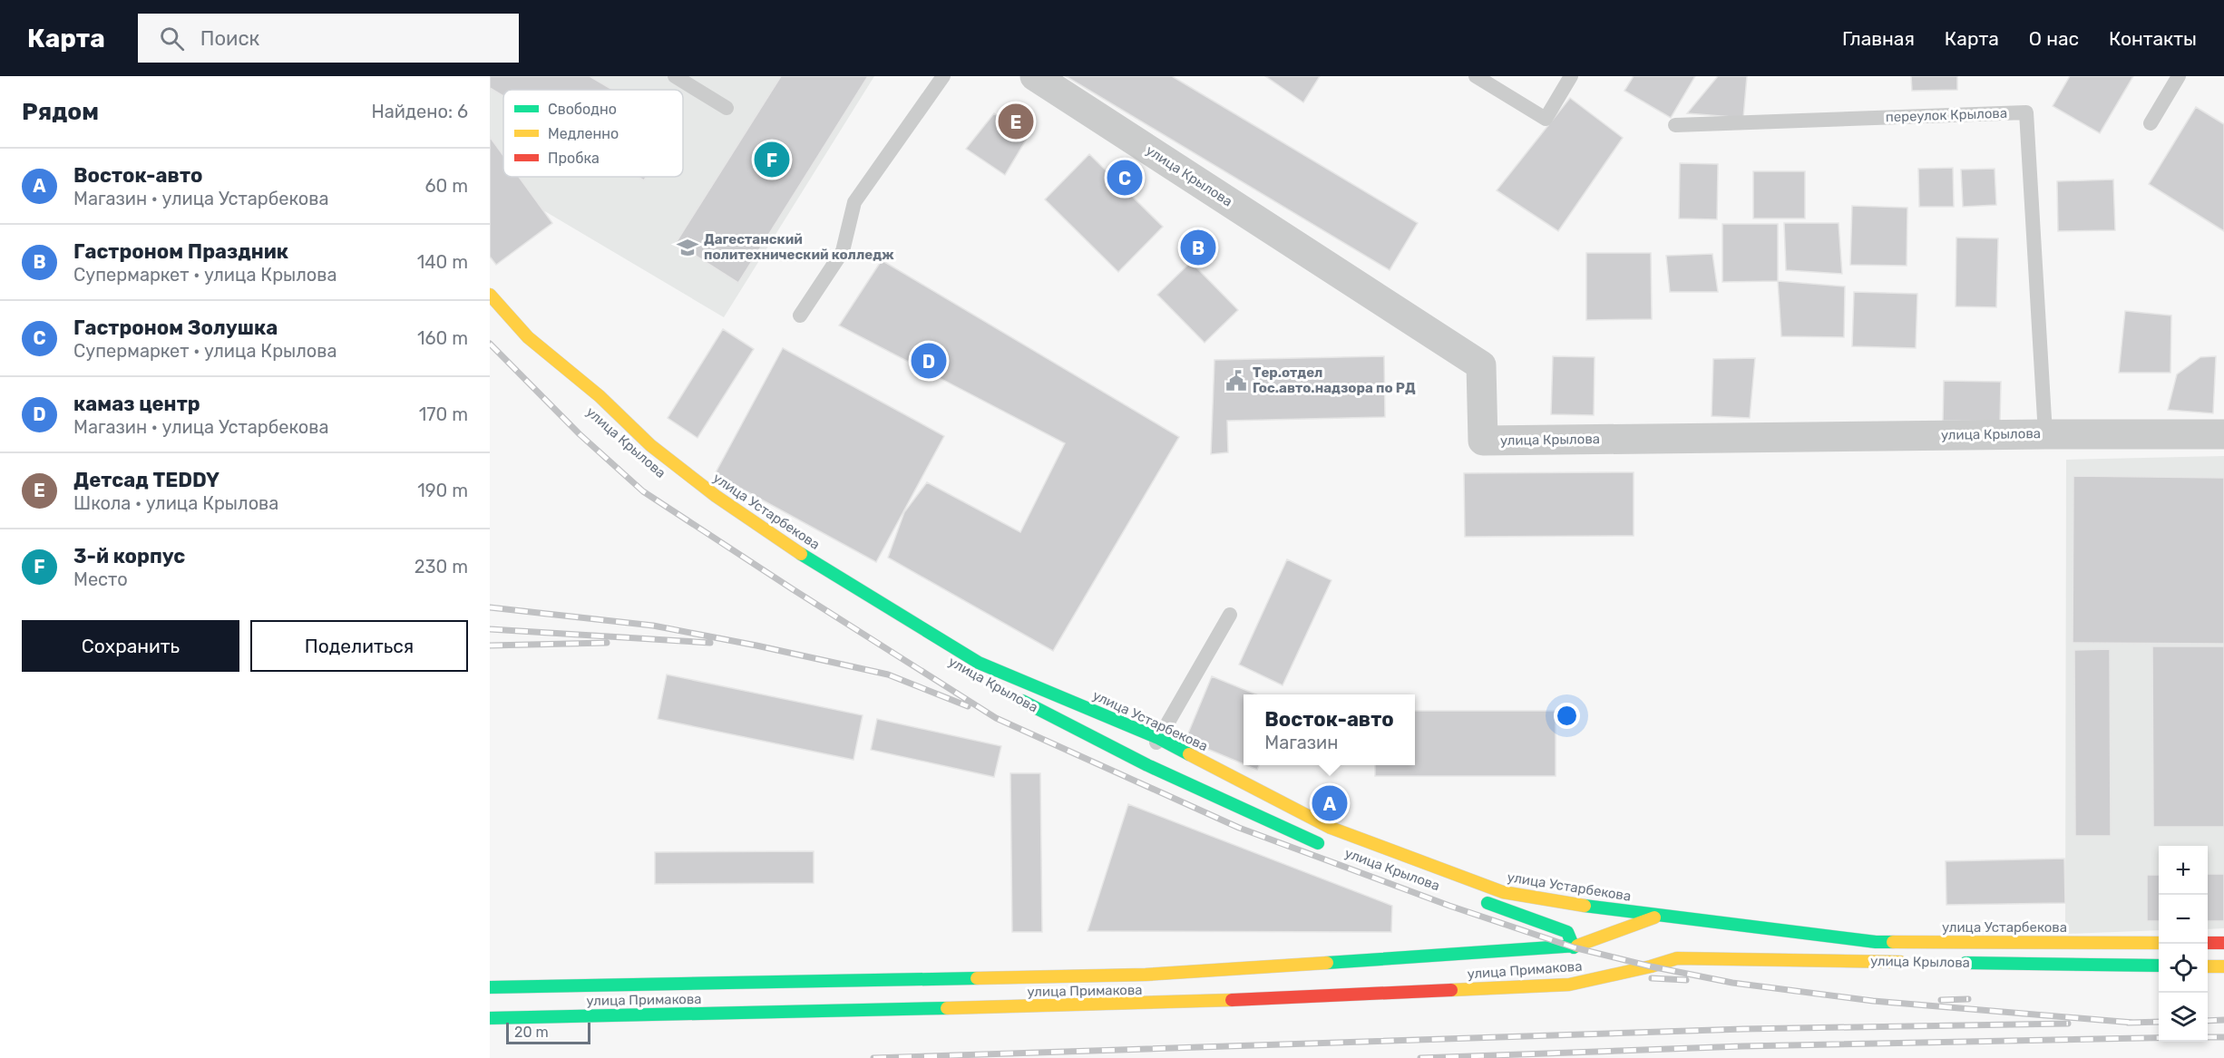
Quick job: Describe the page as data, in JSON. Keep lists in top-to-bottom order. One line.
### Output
{"streets":{"main road":["улица Крылова","улица Устарбекова","улица Примакова"],"lane":["переулок Крылова"]},"crossings":[["переулок Крылова","улица Крылова"],["улица Крылова","улица Примакова"]],"places":{"school or university":["Дагестанский политехнический колледж"],"public building":["Тер.отдел Гос.авто.надзора по РД"]},"legend":["Свободно","Медленно","Пробка"],"scale_bar":"20 m","page":{"header":"Карта","search":"Поиск","nav":["Главная","Карта","О нас","Контакты"],"heading":["Рядом","Найдено: 6"],"pins":["E","F","C","B","D","A"],"list":[{"mark":"A","name":"Восток-авто","note":"Магазин · улица Устарбекова","value":"60 m"},{"mark":"B","name":"Гастроном Праздник","note":"Супермаркет · улица Крылова","value":"140 m"},{"mark":"C","name":"Гастроном Золушка","note":"Супермаркет · улица Крылова","value":"160 m"},{"mark":"D","name":"камаз центр","note":"Магазин · улица Устарбекова","value":"170 m"},{"mark":"E","name":"Детсад TEDDY","note":"Школа · улица Крылова","value":"190 m"},{"mark":"F","name":"3-й корпус","note":"Место","value":"230 m"}],"buttons":["Сохранить","Поделиться"],"popup":["Восток-авто","Магазин"],"map_buttons":["+","−"],"scale":"20 m"}}
